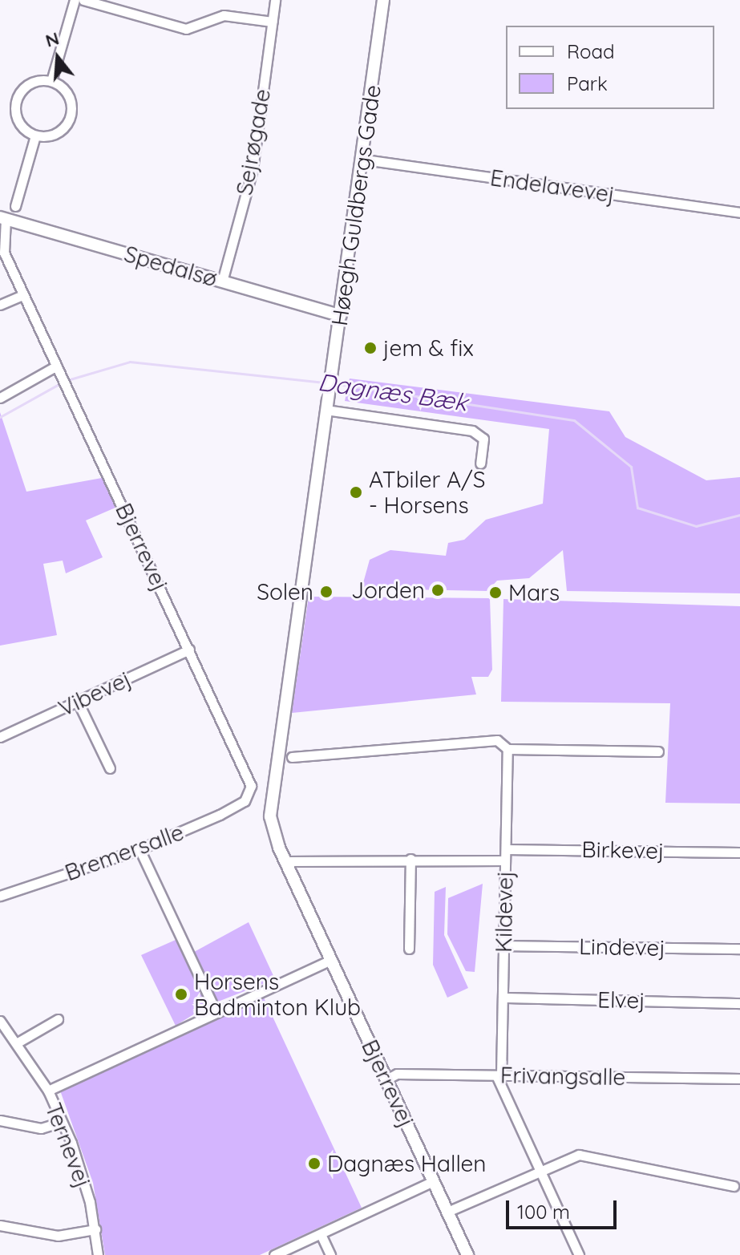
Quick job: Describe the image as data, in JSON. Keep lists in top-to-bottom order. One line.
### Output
{"streets":{"street":["Sejrøgade","Endelavevej","Høegh Guldbergs Gade","Spedalsø","Bjerrevej","Vibevej","Birkevej","Bremersalle","Kildevej","Lindevej","Elvej","Frivangsalle","Ternevej"]},"crossings":[["Sejrøgade","Spedalsø"],["Endelavevej","Høegh Guldbergs Gade"],["Høegh Guldbergs Gade","Spedalsø"],["Høegh Guldbergs Gade","Bjerrevej"],["Spedalsø","Bjerrevej"],["Bjerrevej","Vibevej"],["Bjerrevej","Bremersalle"],["Bjerrevej","Frivangsalle"],["Birkevej","Kildevej"],["Kildevej","Lindevej"],["Kildevej","Elvej"],["Kildevej","Frivangsalle"]],"water":["Dagnæs Bæk"],"places":["jem & fix","ATbiler A/S - Horsens","Jorden","Solen","Mars","Horsens Badminton Klub","Dagnæs Hallen"],"legend":["Road","Park"],"scale_bar":"100 m","north":"top"}
